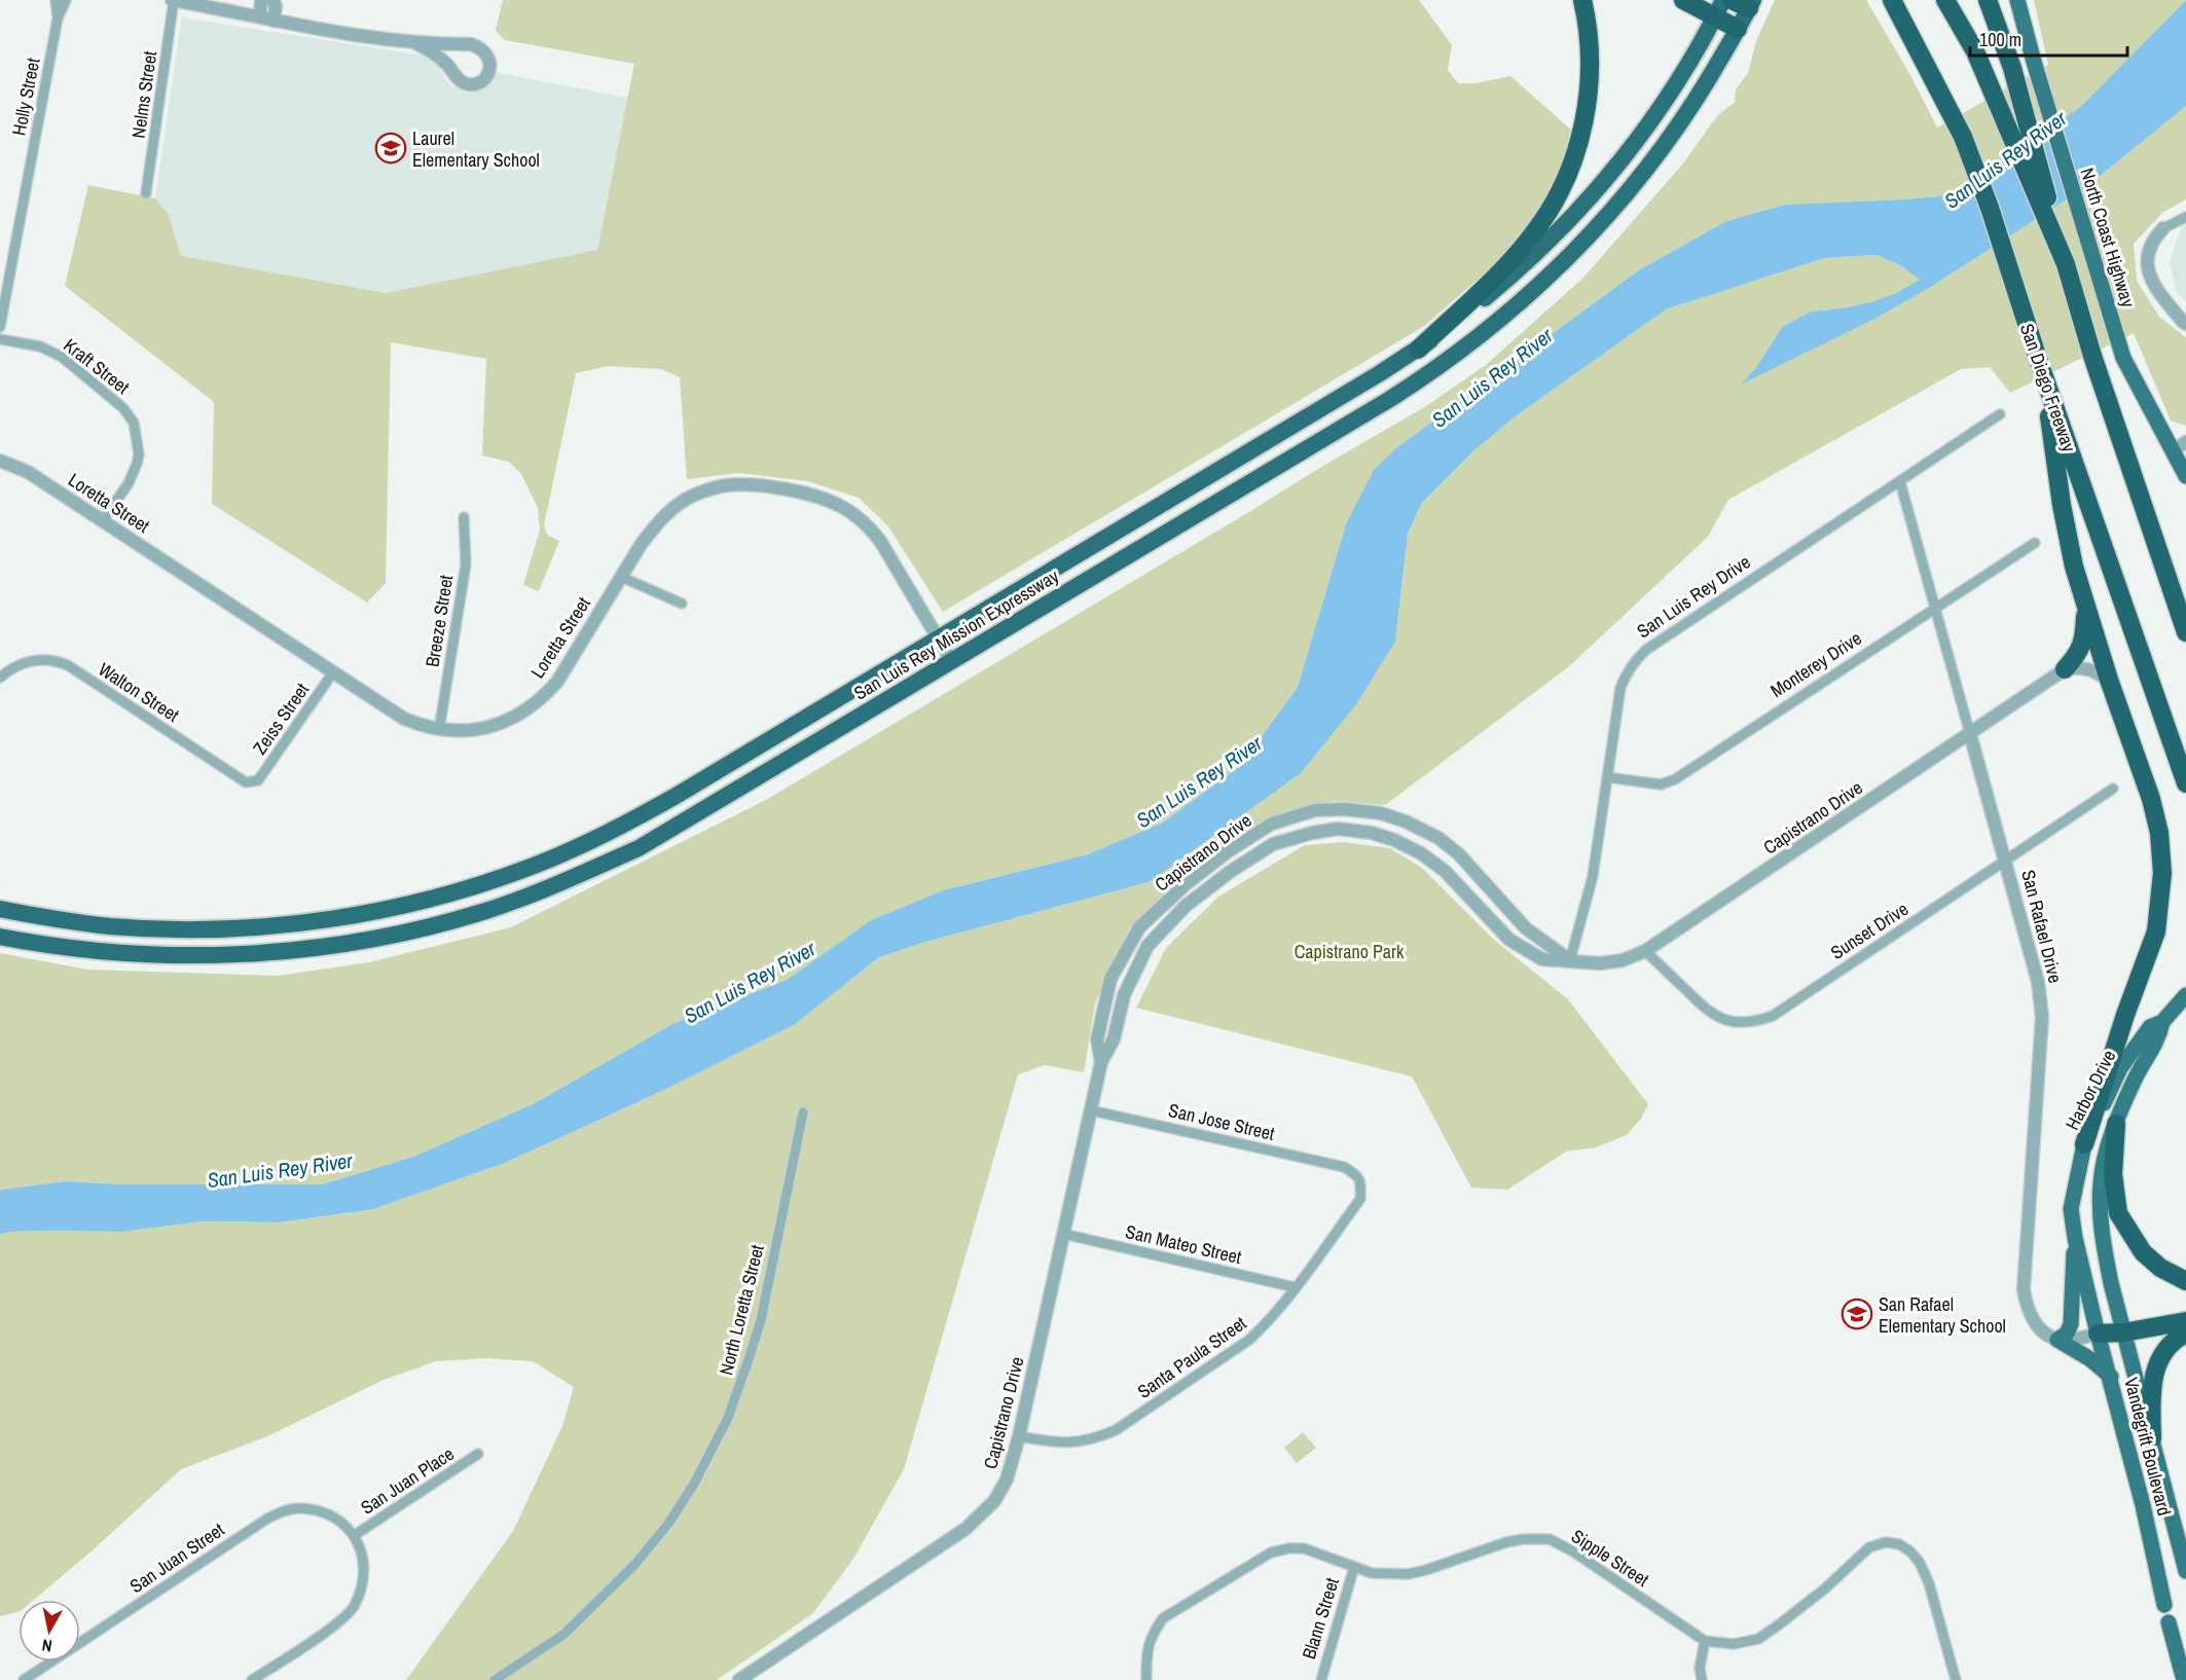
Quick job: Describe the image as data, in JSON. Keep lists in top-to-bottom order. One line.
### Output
{"streets":{"highway":["San Diego Freeway","San Luis Rey Mission Expressway"],"main road":["North Coast Highway","Harbor Drive","Vandegrift Boulevard"],"street":["Nelms Street","Holly Street","Kraft Street","Loretta Street","San Luis Rey Drive","Breeze Street","Monterey Drive","Walton Street","Zeiss Street","Capistrano Drive","San Rafael Drive","Sunset Drive","San Jose Street","San Mateo Street","North Loretta Street","Santa Paula Street","San Juan Place","San Juan Street","Sipple Street","Blann Street"]},"crossings":[["Kraft Street","Loretta Street"],["Loretta Street","Breeze Street"],["Loretta Street","San Luis Rey Mission Expressway"],["Loretta Street","Zeiss Street"],["San Luis Rey Drive","Monterey Drive"],["San Luis Rey Drive","Capistrano Drive"],["San Luis Rey Drive","San Rafael Drive"],["Monterey Drive","San Rafael Drive"],["Walton Street","Zeiss Street"],["Capistrano Drive","San Rafael Drive"],["Capistrano Drive","Sunset Drive"],["Capistrano Drive","San Jose Street"],["Capistrano Drive","San Mateo Street"],["Capistrano Drive","Santa Paula Street"],["San Rafael Drive","Sunset Drive"],["Harbor Drive","Vandegrift Boulevard"],["San Jose Street","Santa Paula Street"],["San Mateo Street","Santa Paula Street"],["San Juan Place","San Juan Street"],["Sipple Street","Blann Street"]],"water":["San Luis Rey River"],"parks":["Capistrano Park"],"places":{"school or university":["Laurel Elementary School","San Rafael Elementary School"]},"scale_bar":"100 m","north":"bottom"}
